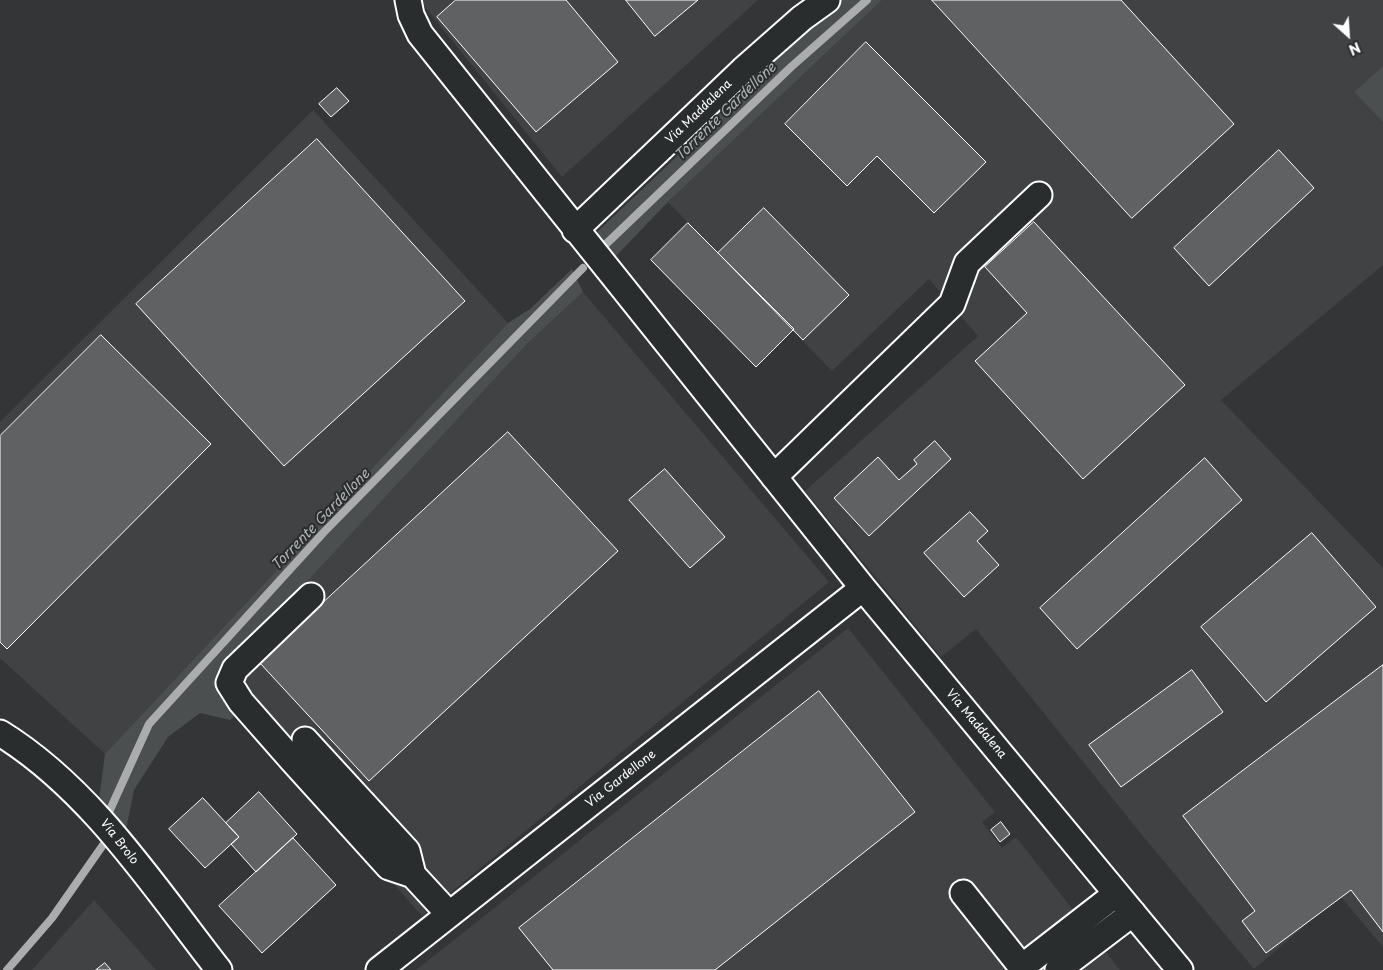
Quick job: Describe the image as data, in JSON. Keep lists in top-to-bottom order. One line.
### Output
{"streets":{"street":["Via Maddalena","Via Gardellone","Via Brolo"]},"crossings":[["Via Maddalena","Via Gardellone"]],"water":["Torrente Gardellone"],"north":"bottom right"}
